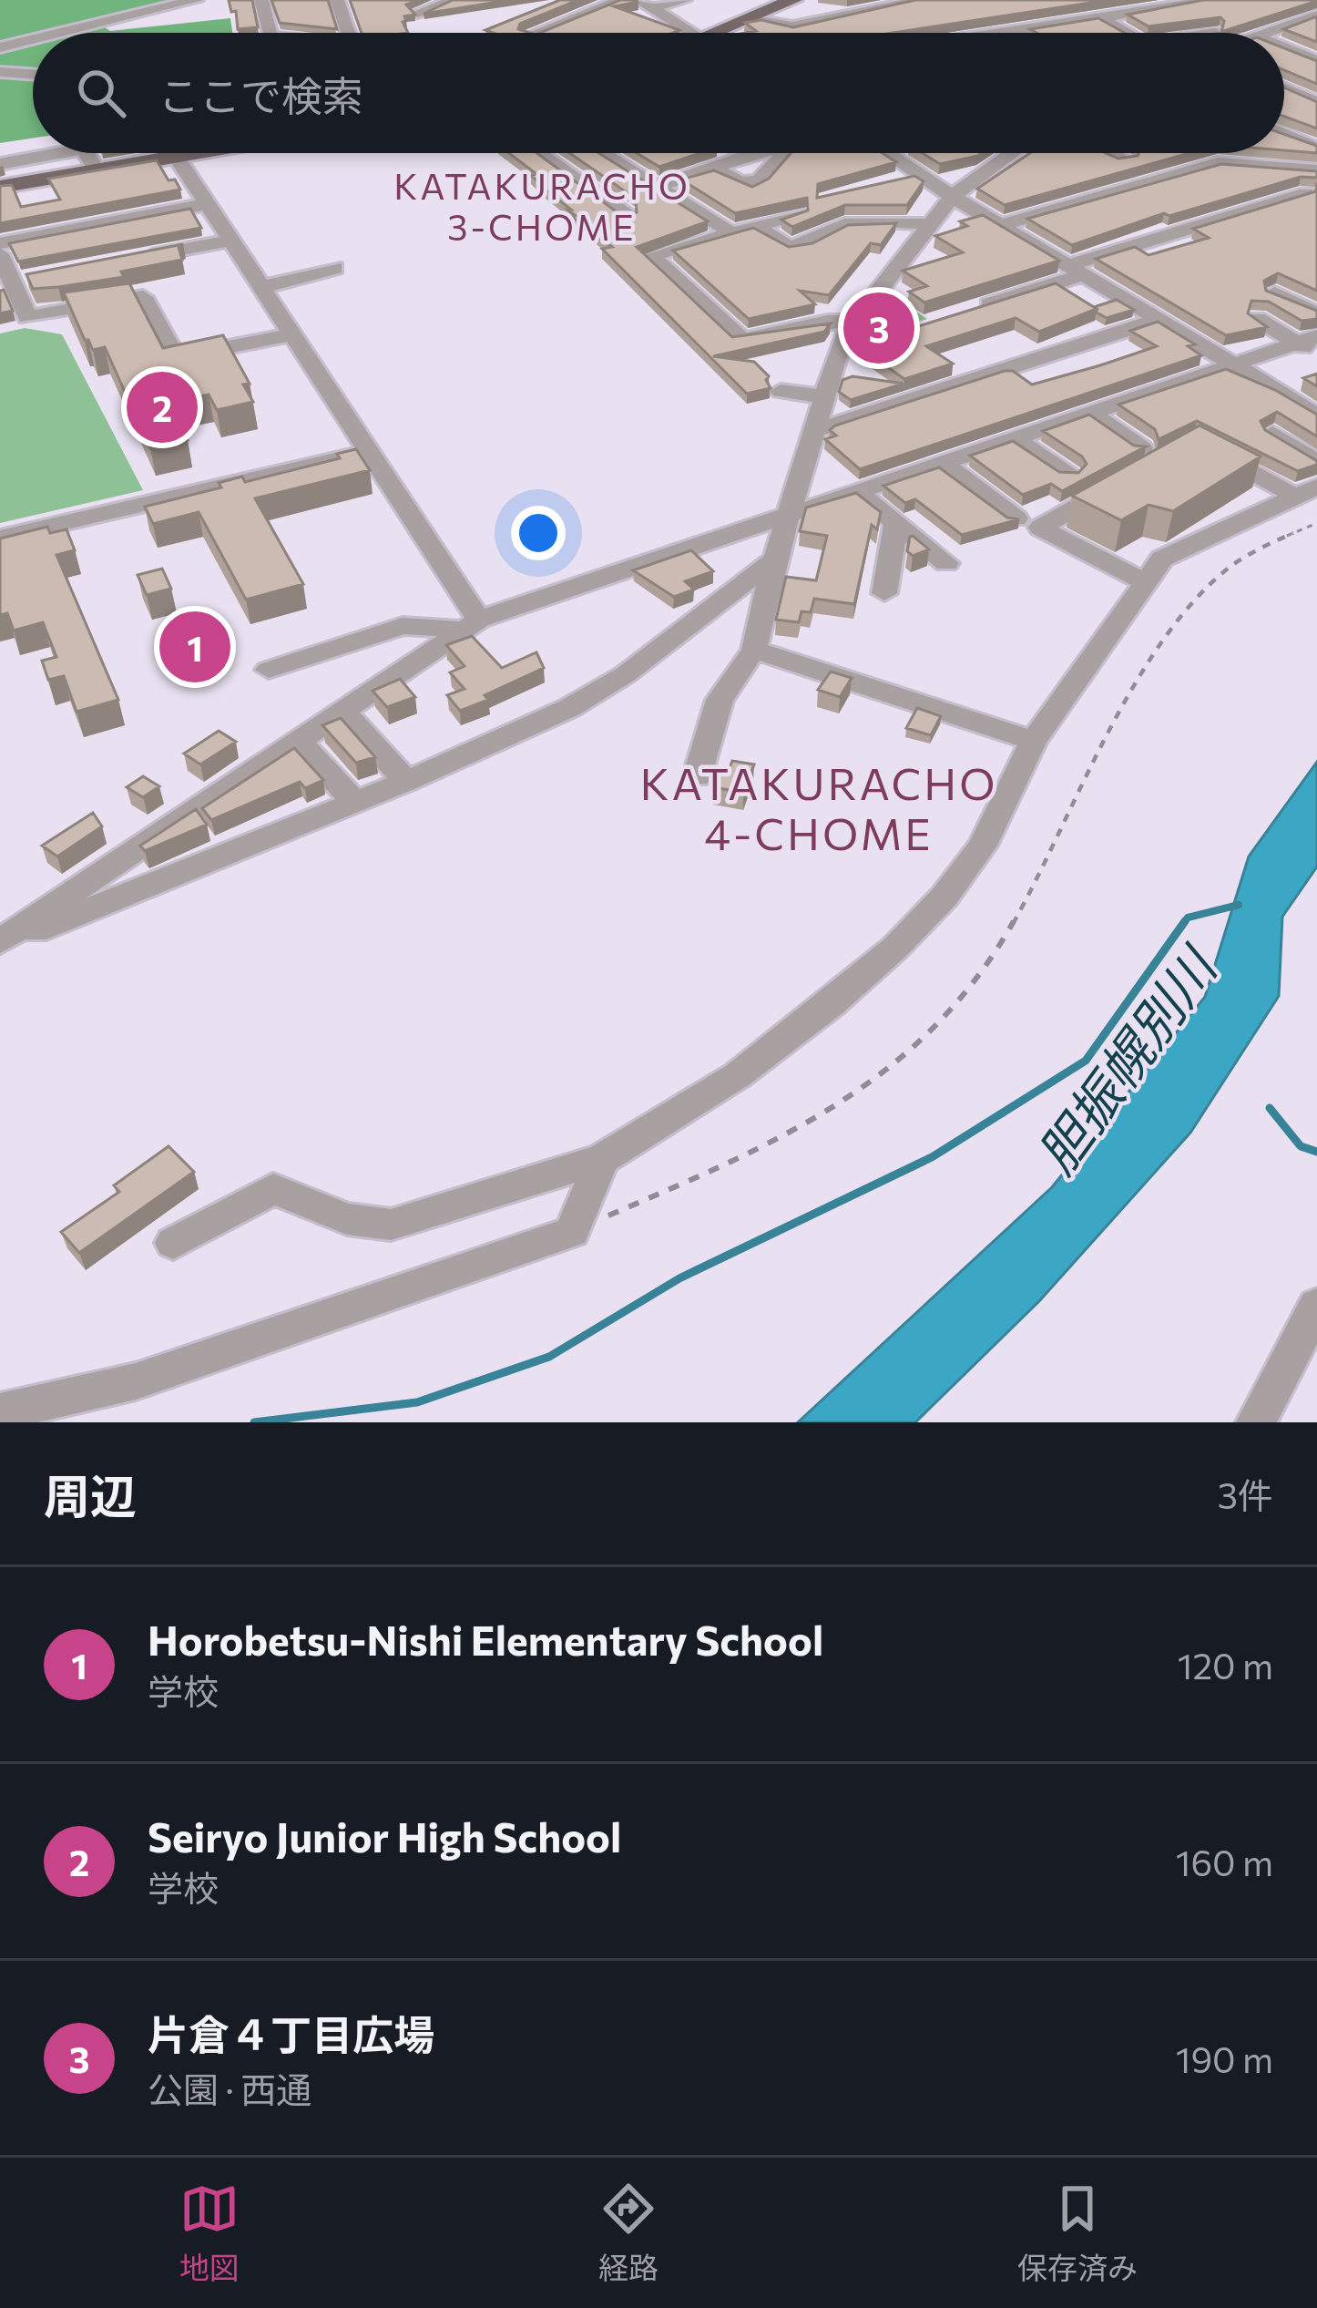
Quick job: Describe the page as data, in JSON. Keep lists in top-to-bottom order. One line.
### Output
{"districts":["KATAKURACHO 3-CHOME","KATAKURACHO 4-CHOME"],"water":["胆振幌別川"],"page":{"search":"ここで検索","pins":["3","2","1"],"heading":["周辺","3件"],"list":[{"mark":"1","name":"Horobetsu-Nishi Elementary School","note":"学校","value":"120 m"},{"mark":"2","name":"Seiryo Junior High School","note":"学校","value":"160 m"},{"mark":"3","name":"片倉４丁目広場","note":"公園 · 西通","value":"190 m"}],"nav":["地図","経路","保存済み"]}}
